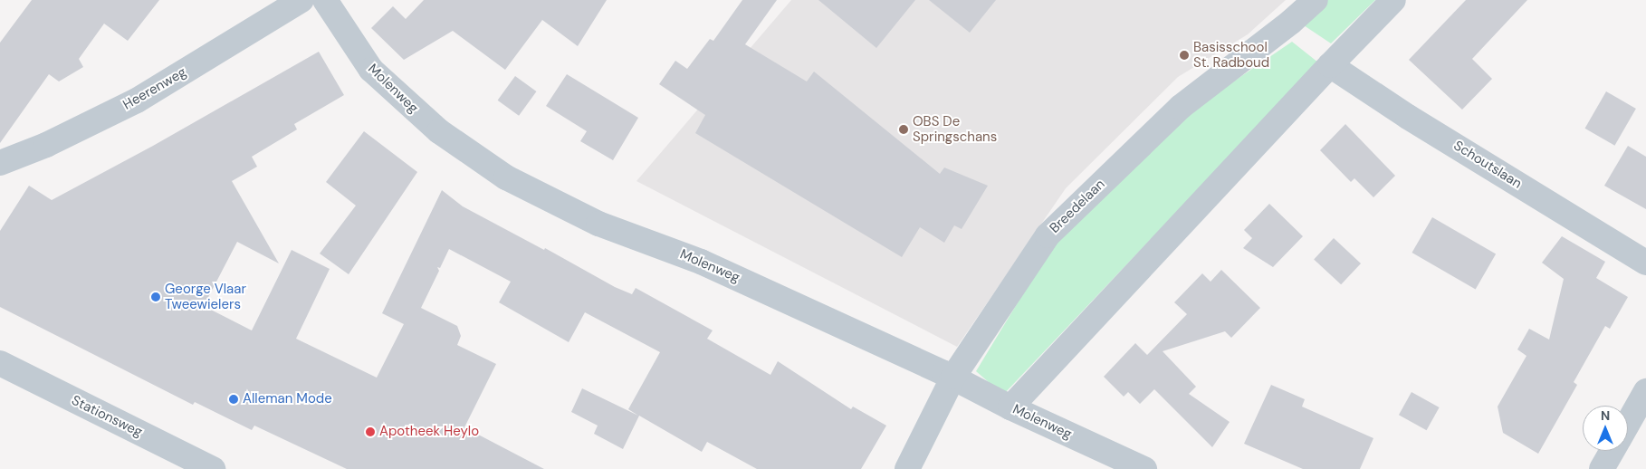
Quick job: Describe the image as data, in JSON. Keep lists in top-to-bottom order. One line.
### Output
{"streets":{"street":["Heerenweg","Molenweg","Schoutslaan","Breedelaan","Stationsweg"]},"crossings":[["Molenweg","Breedelaan"]],"places":["Basisschool St. Radboud","OBS De Springschans","George Vlaar Tweewielers","Alleman Mode","Apotheek Heylo"],"north":"top"}
